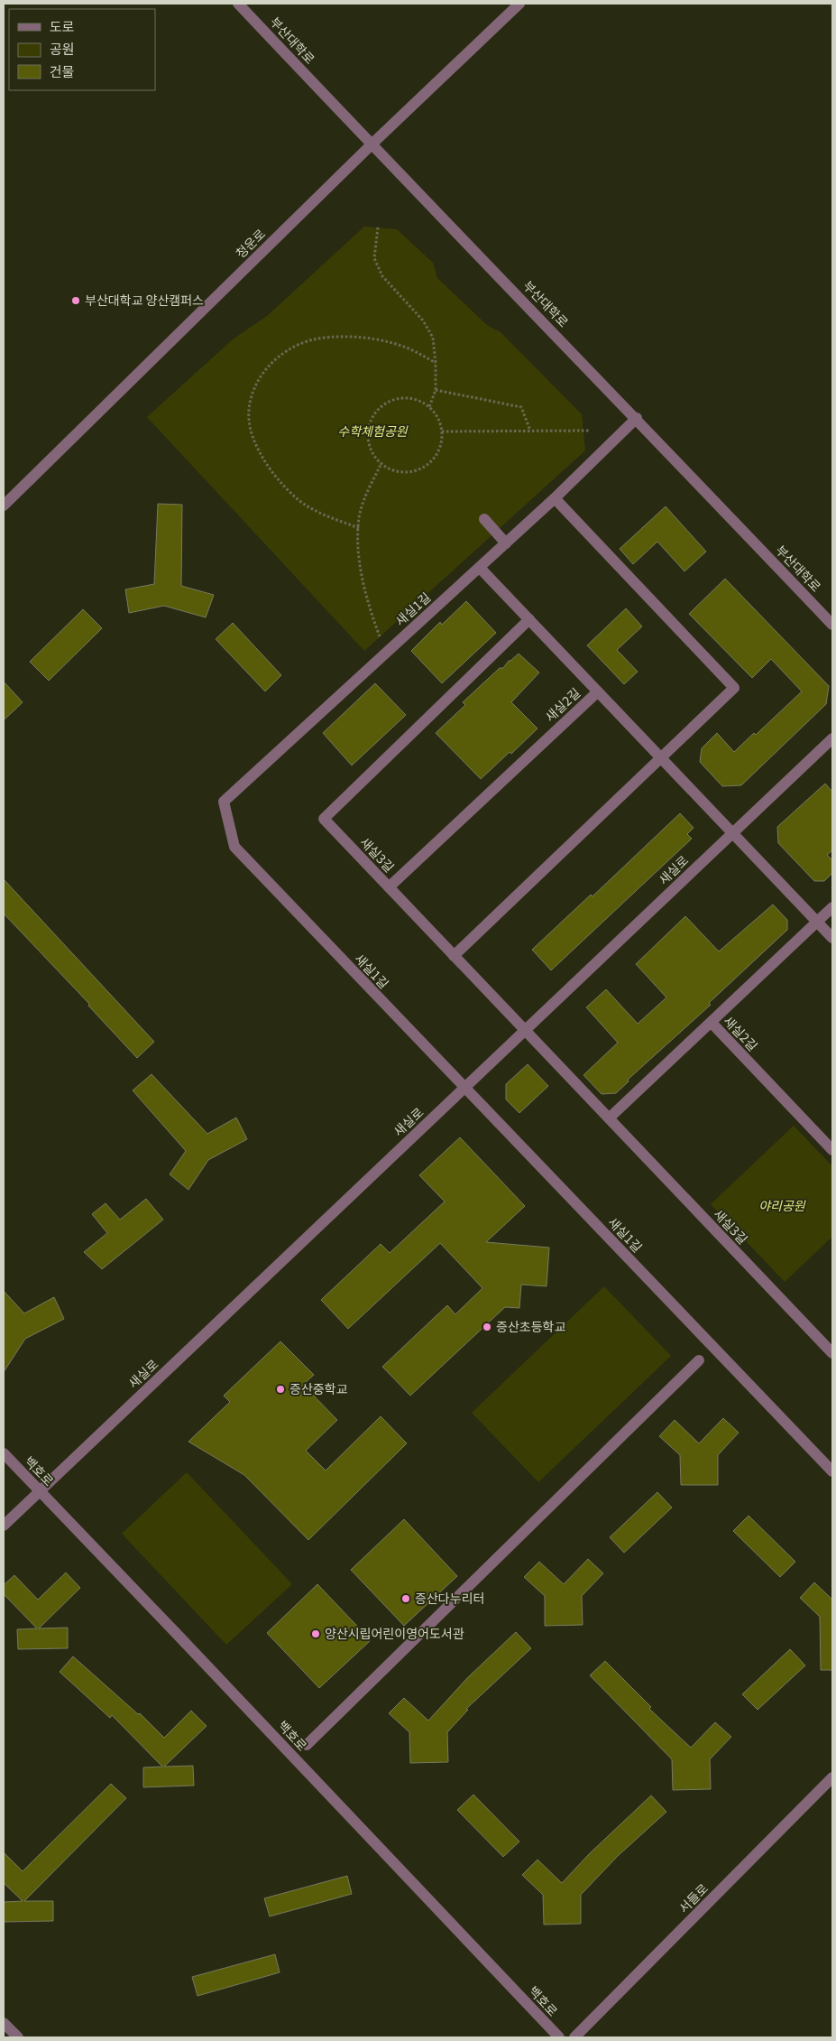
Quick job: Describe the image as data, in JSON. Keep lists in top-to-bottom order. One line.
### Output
{"streets":{"street":["부산대학로","청운로","새실1길","새실2길","새실3길","새실로","백호로","서들로"]},"crossings":[["부산대학로","청운로"],["부산대학로","새실1길"],["새실1길","새실2길"],["새실1길","새실로"],["새실2길","새실3길"],["새실2길","새실로"],["새실3길","새실로"],["새실로","백호로"]],"parks":["수학체험공원","야리공원"],"places":["부산대학교 양산캠퍼스","증산초등학교","증산중학교","증산다누리터","양산시립어린이영어도서관"],"legend":["도로","공원","건물"]}
